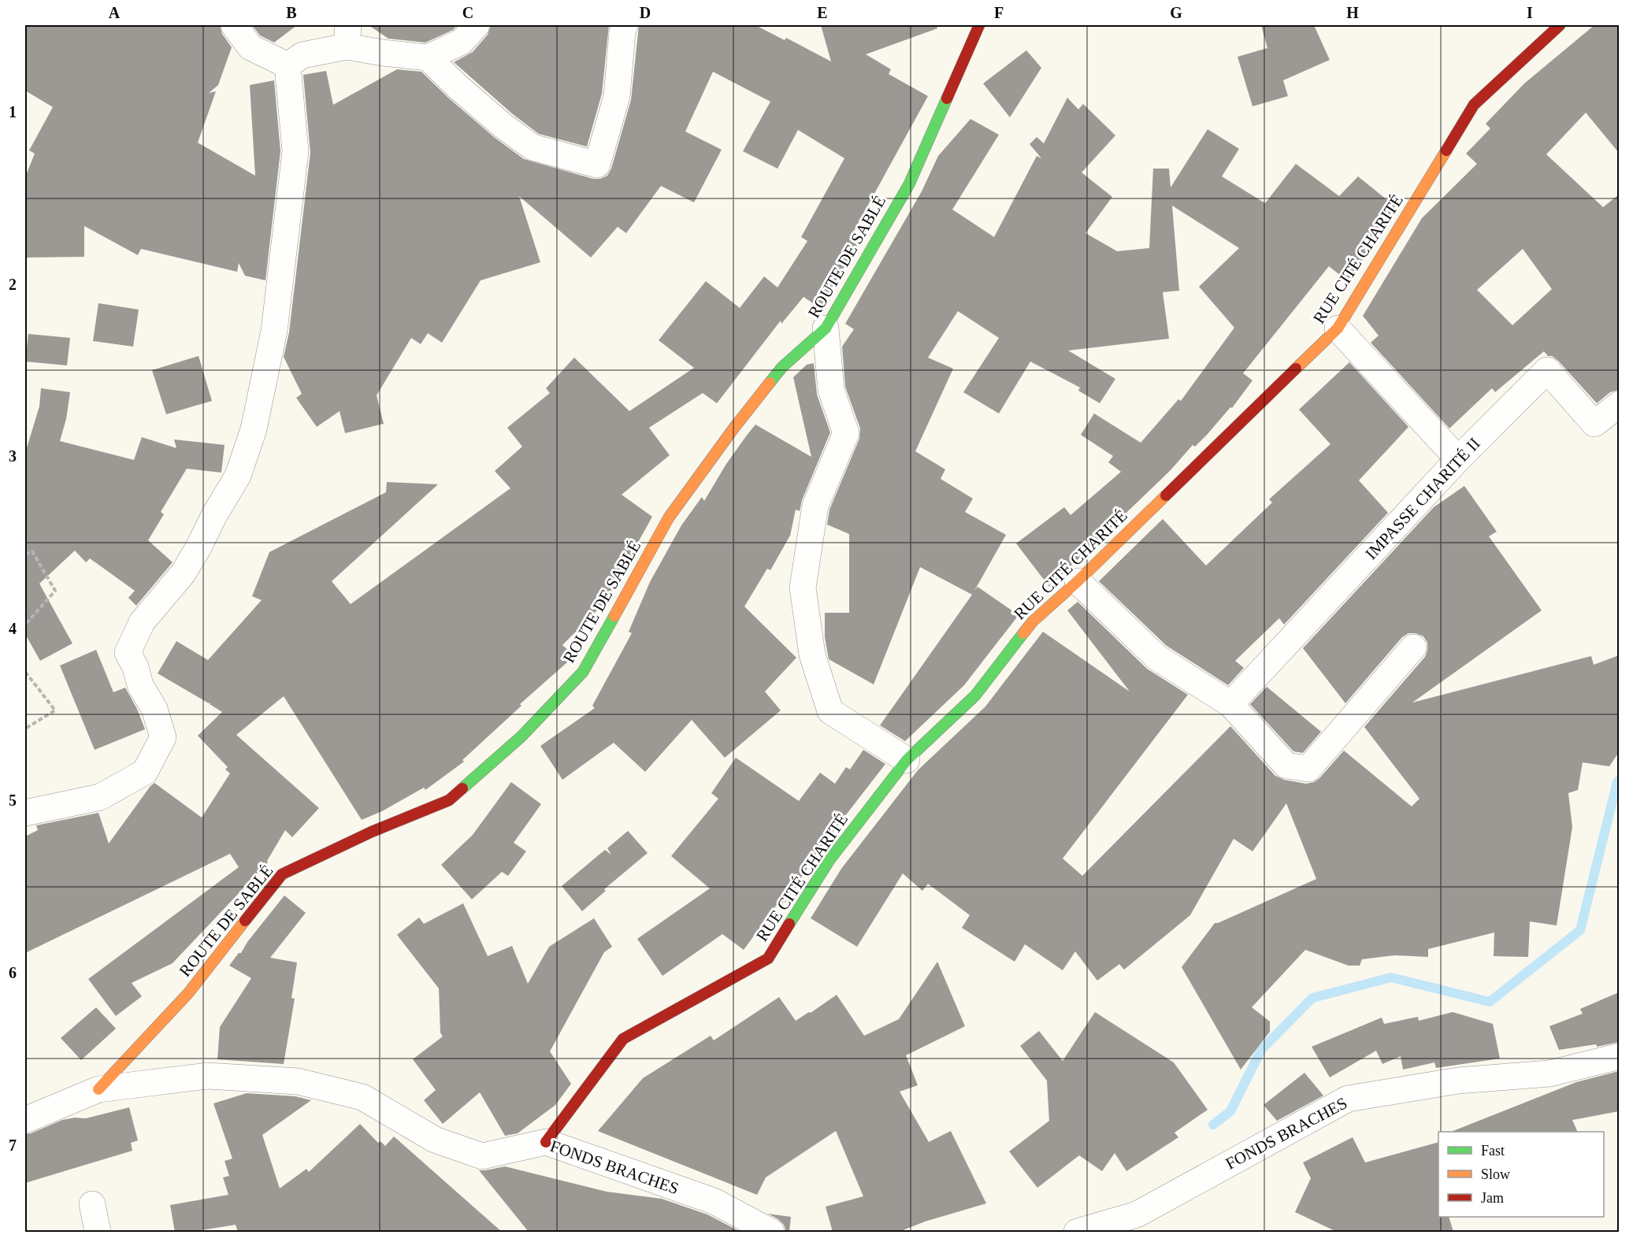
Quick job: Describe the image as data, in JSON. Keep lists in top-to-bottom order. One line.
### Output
{"streets":{"street":["ROUTE DE SABLÉ","RUE CITÉ CHARITÉ","IMPASSE CHARITÉ II","FONDS BRACHES"]},"crossings":[["ROUTE DE SABLÉ","FONDS BRACHES"],["RUE CITÉ CHARITÉ","FONDS BRACHES"]],"legend":["Fast","Slow","Jam"],"grid":{"columns":["A","B","C","D","E","F","G","H","I"],"rows":["1","2","3","4","5","6","7"]}}
